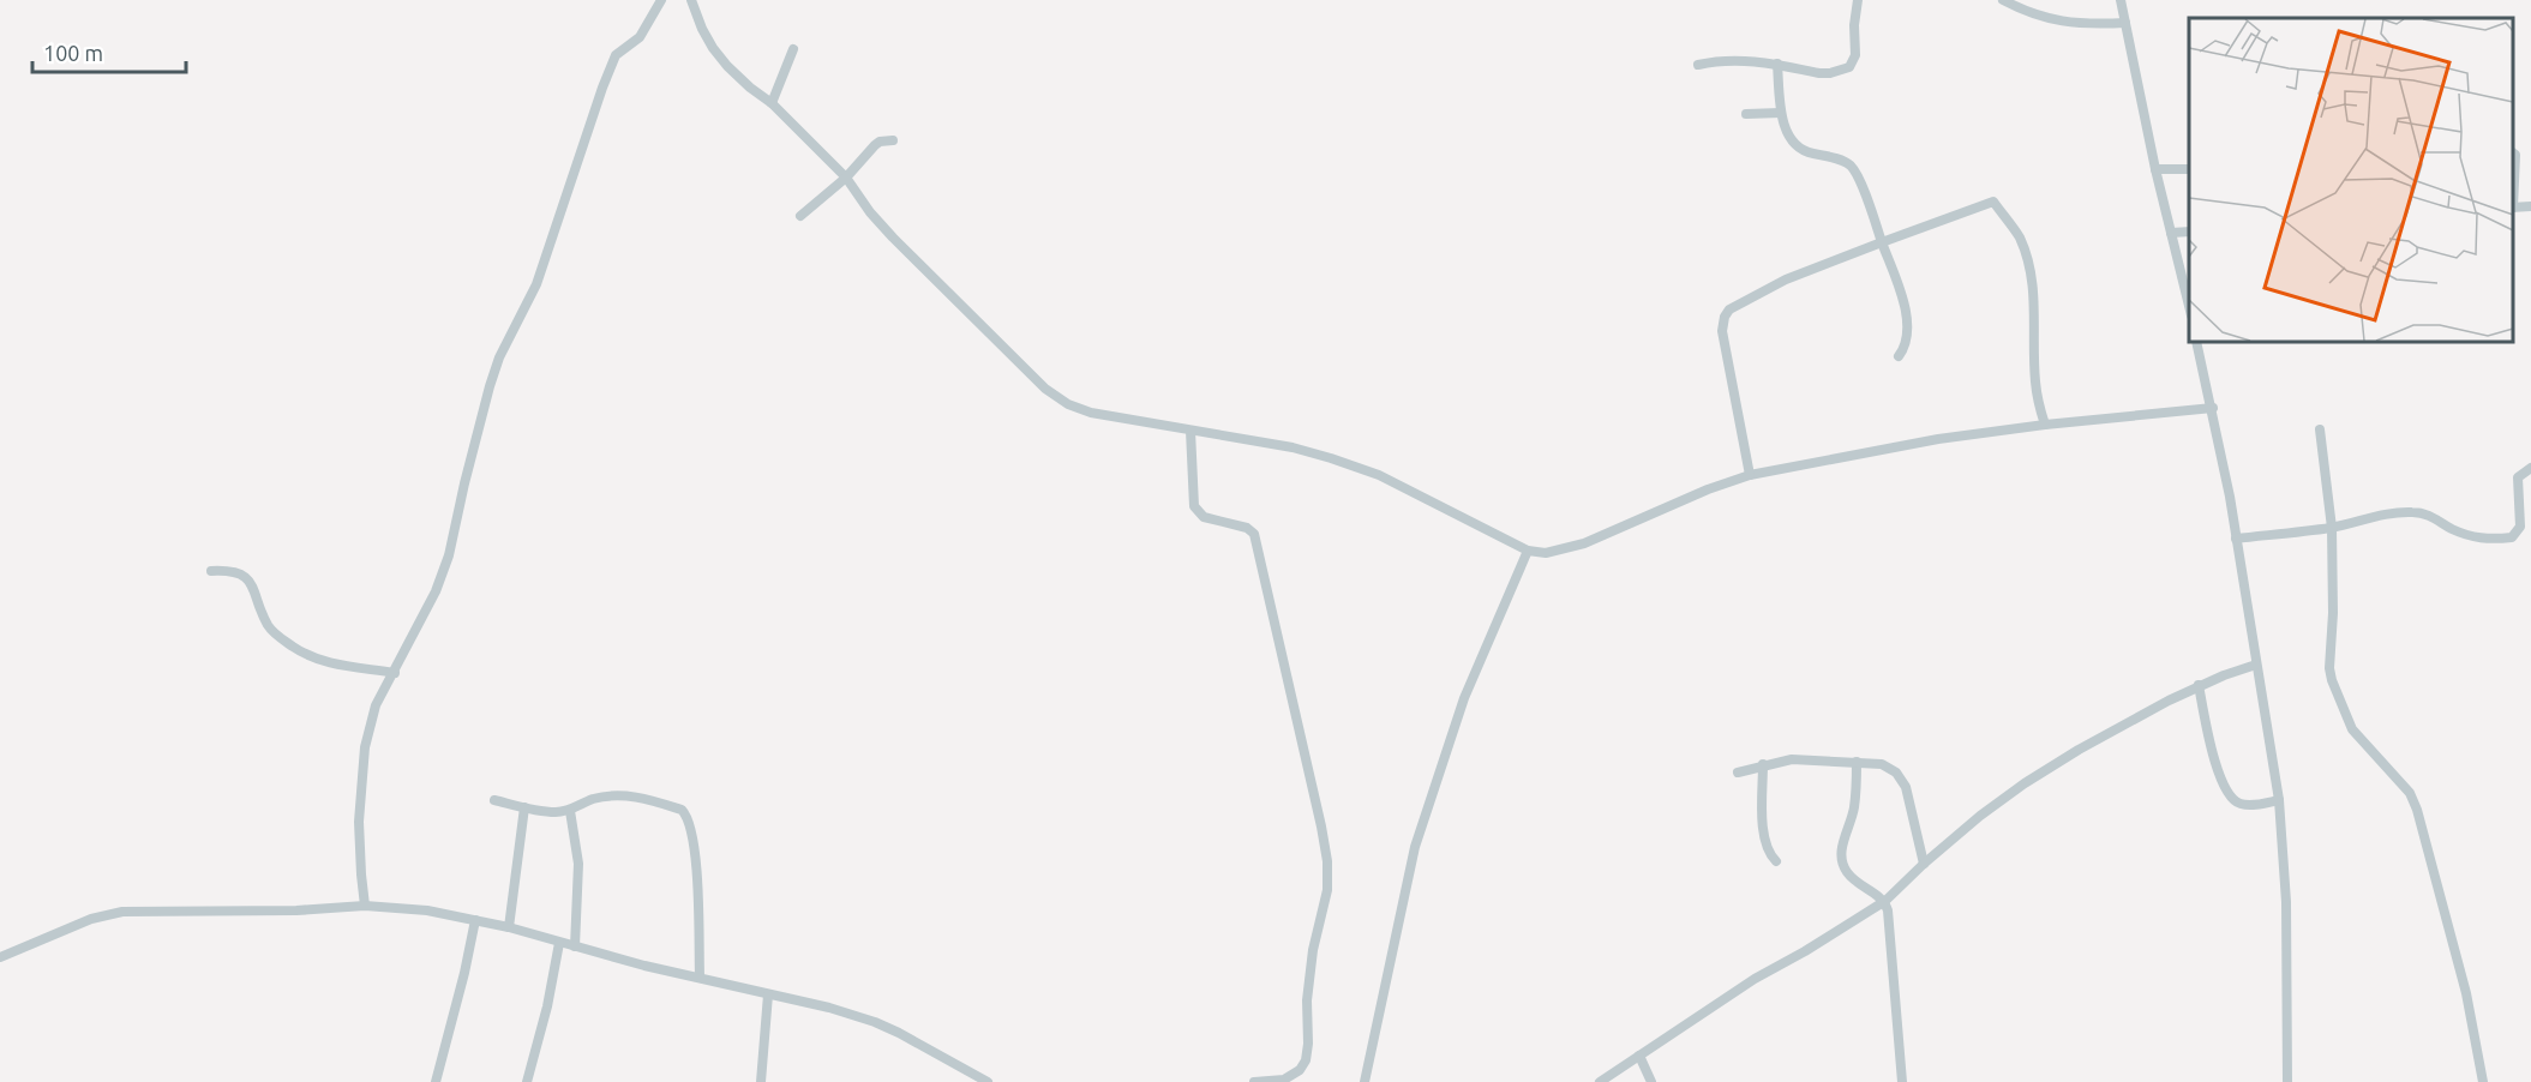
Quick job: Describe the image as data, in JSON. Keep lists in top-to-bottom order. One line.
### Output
{"scale_bar":"100 m"}
